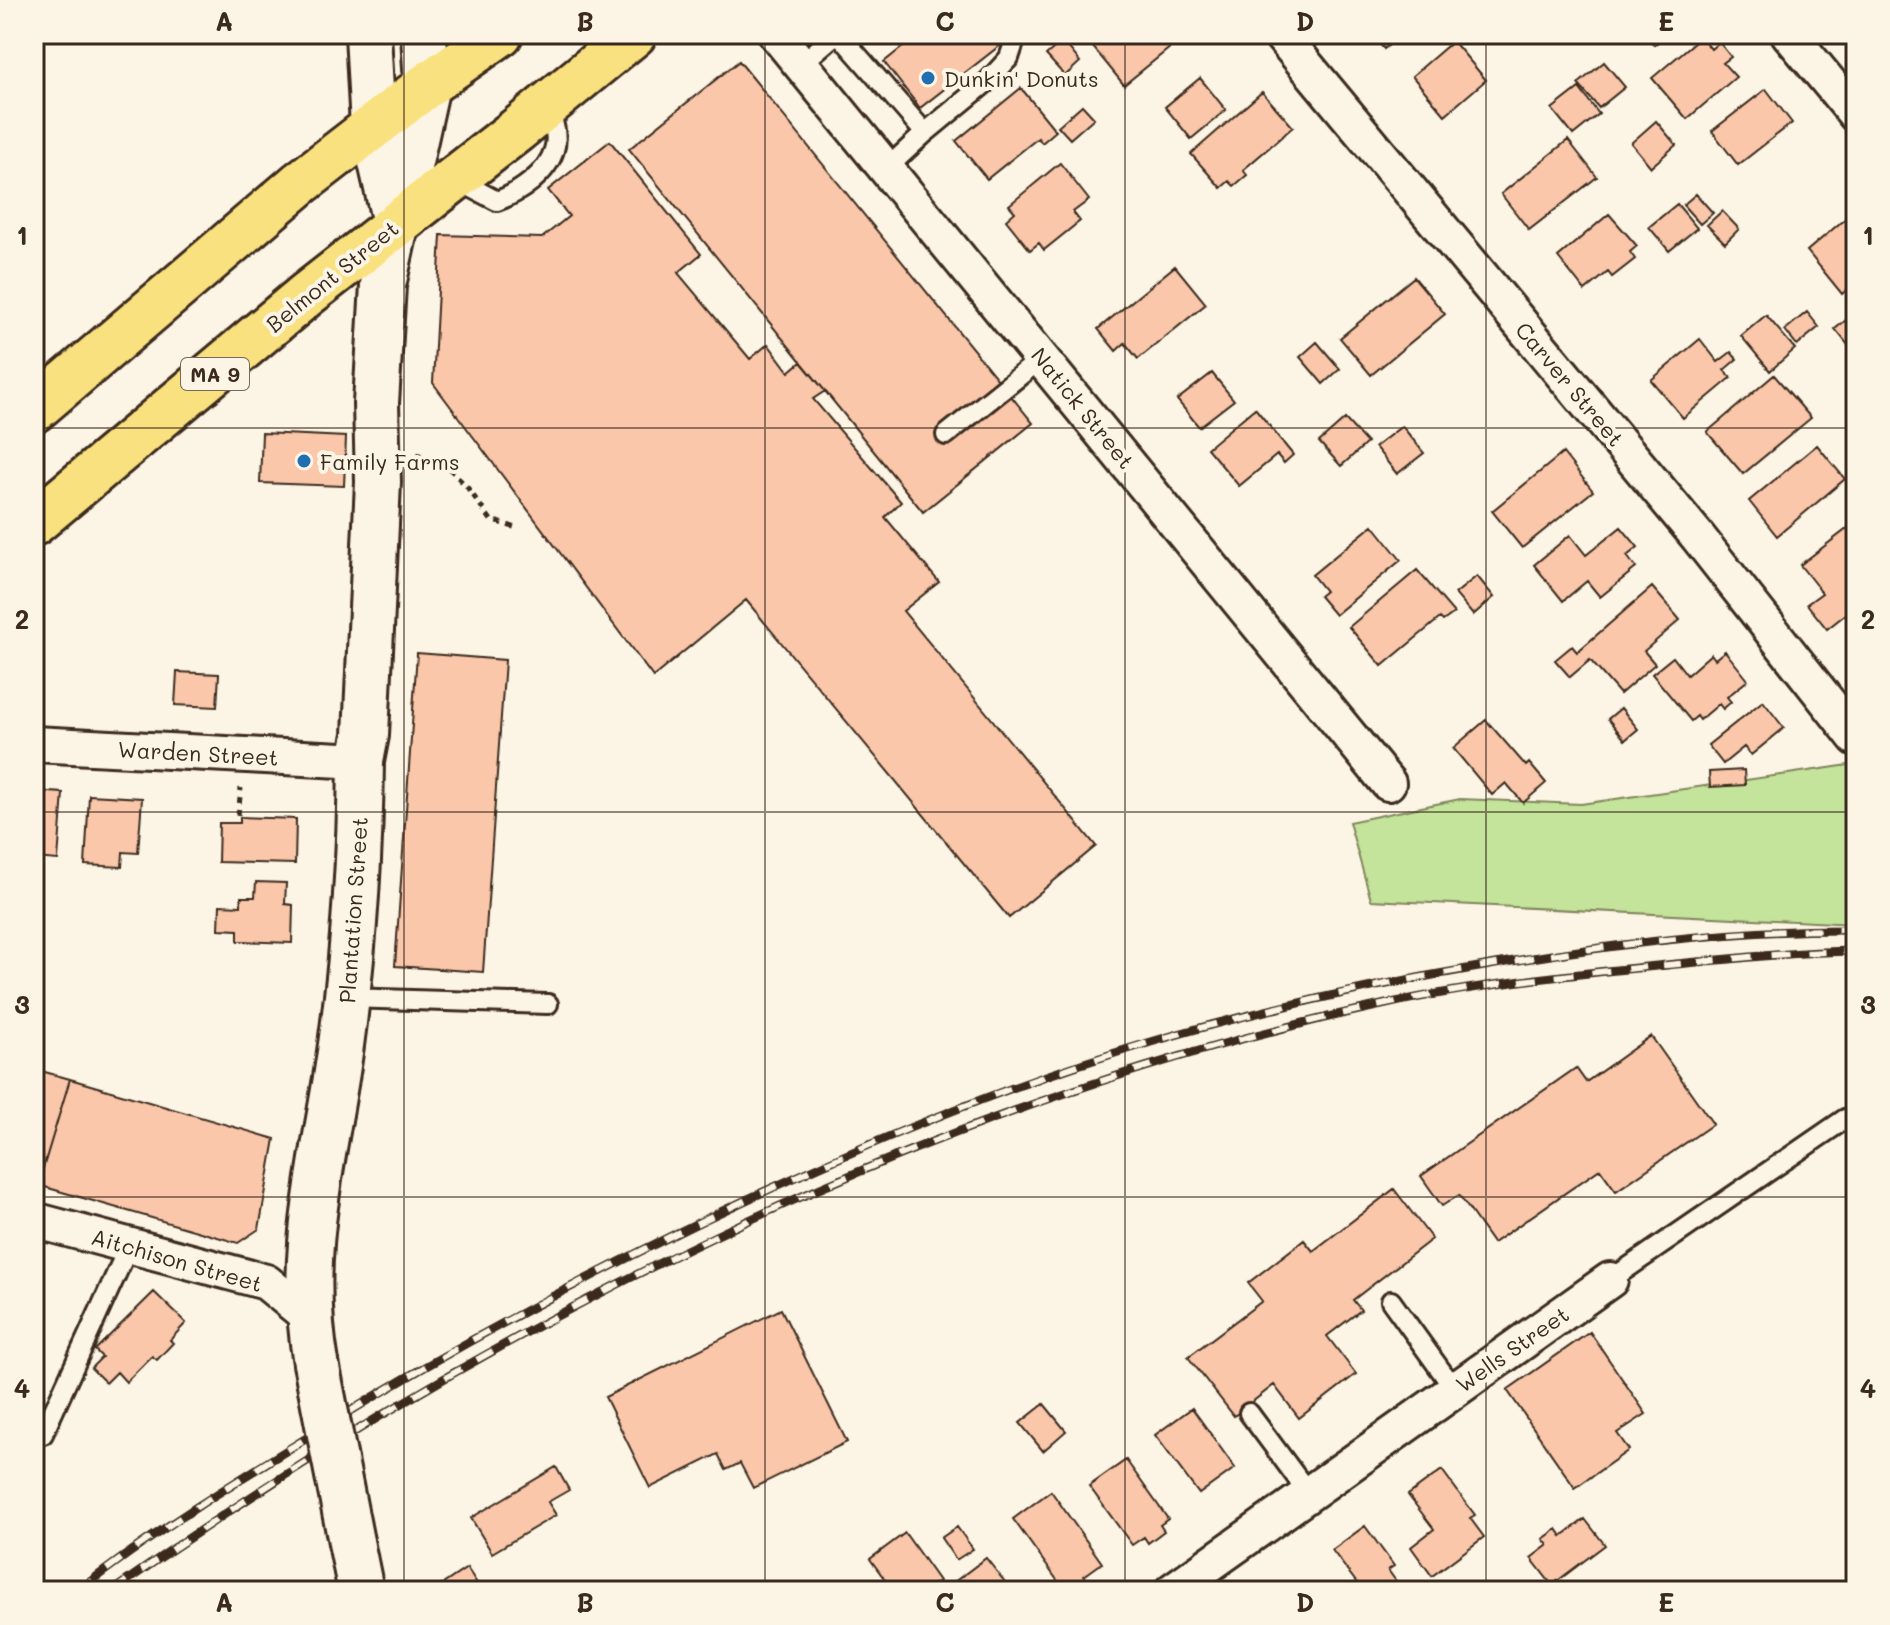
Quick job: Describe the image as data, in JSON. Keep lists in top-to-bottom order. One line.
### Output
{"streets":{"highway":["Belmont Street","MA 9"],"main road":["Plantation Street"],"street":["Carver Street","Natick Street","Warden Street","Aitchison Street","Wells Street"]},"crossings":[["Belmont Street","Plantation Street"],["Warden Street","Plantation Street"],["Plantation Street","Aitchison Street"]],"places":["Dunkin' Donuts","Family Farms"],"grid":{"columns":["A","B","C","D","E"],"rows":["1","2","3","4"]}}
